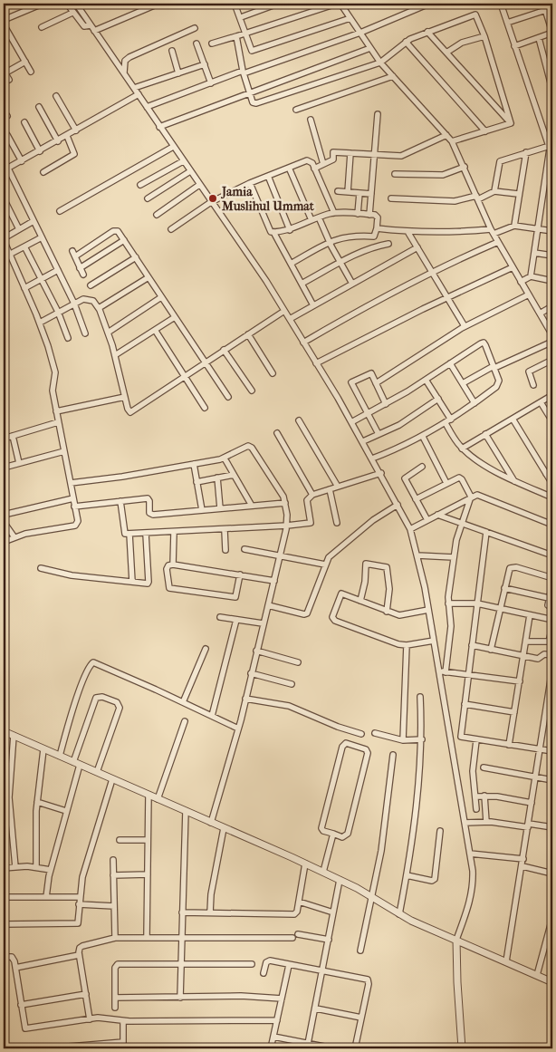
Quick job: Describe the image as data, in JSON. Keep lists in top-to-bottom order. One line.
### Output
{"places":["Jamia Muslihul Ummat"]}
